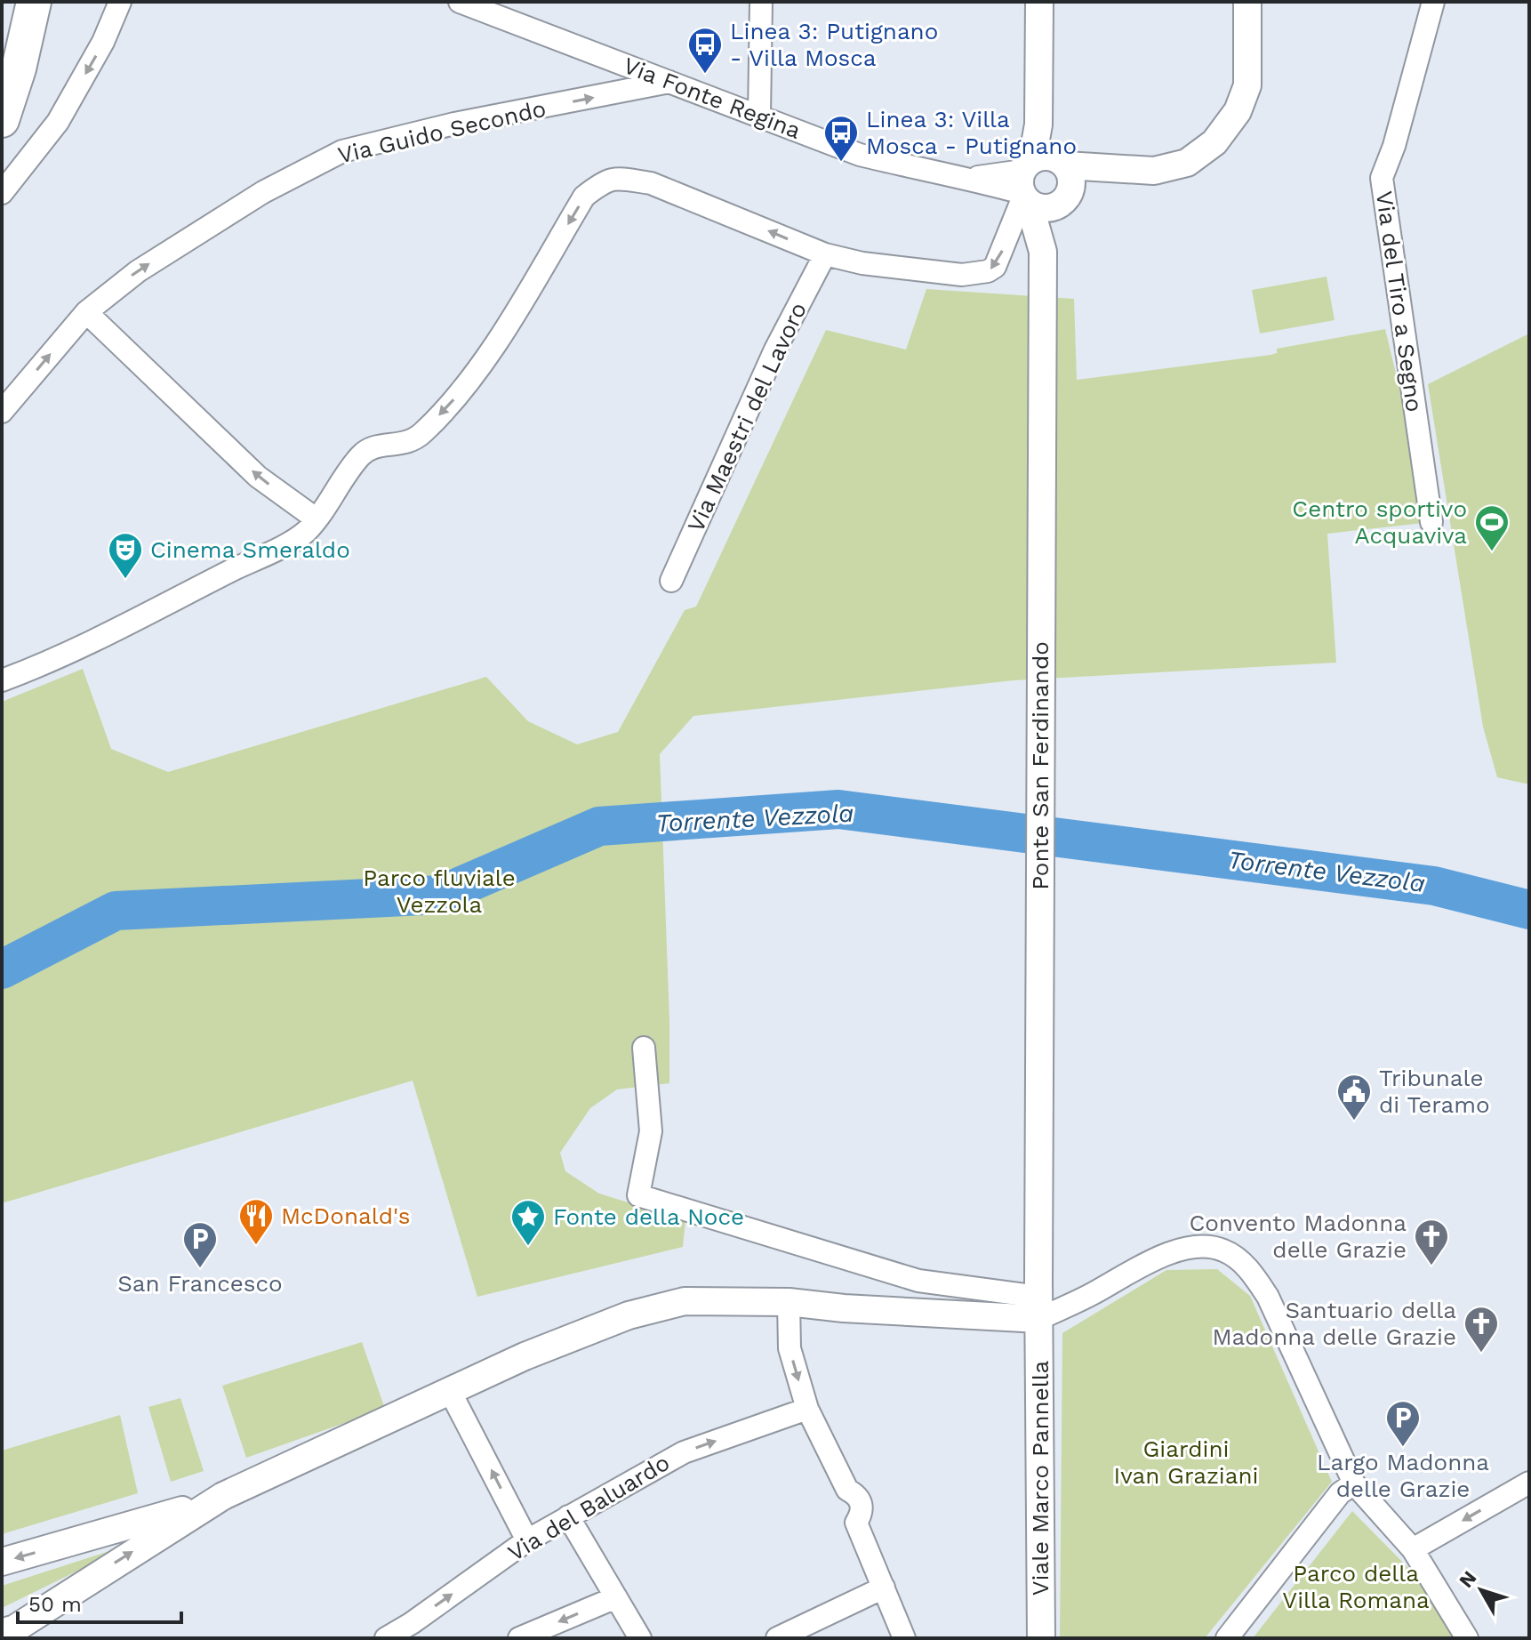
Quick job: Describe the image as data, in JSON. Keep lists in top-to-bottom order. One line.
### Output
{"streets":{"street":["Via Fonte Regina","Via Guido Secondo","Via del Tiro a Segno","Via Maestri del Lavoro","Ponte San Ferdinando","Viale Marco Pannella","Via del Baluardo"]},"crossings":[["Via Fonte Regina","Via Guido Secondo"],["Via Fonte Regina","Ponte San Ferdinando"],["Ponte San Ferdinando","Viale Marco Pannella"]],"one_way":["Via Guido Secondo"],"water":["Torrente Vezzola"],"parks":["Parco fluviale Vezzola","Giardini Ivan Graziani","Parco della Villa Romana"],"places":{"bus stop":["Linea 3: Putignano - Villa Mosca","Linea 3: Villa Mosca - Putignano"],"sports":["Centro sportivo Acquaviva"],"theatre":["Cinema Smeraldo"],"public building":["Tribunale di Teramo"],"restaurant":["McDonald's"],"place":["Fonte della Noce"],"church":["Convento Madonna delle Grazie","Santuario della Madonna delle Grazie"],"parking":["San Francesco","Largo Madonna delle Grazie"]},"scale_bar":"50 m","north":"top left"}
